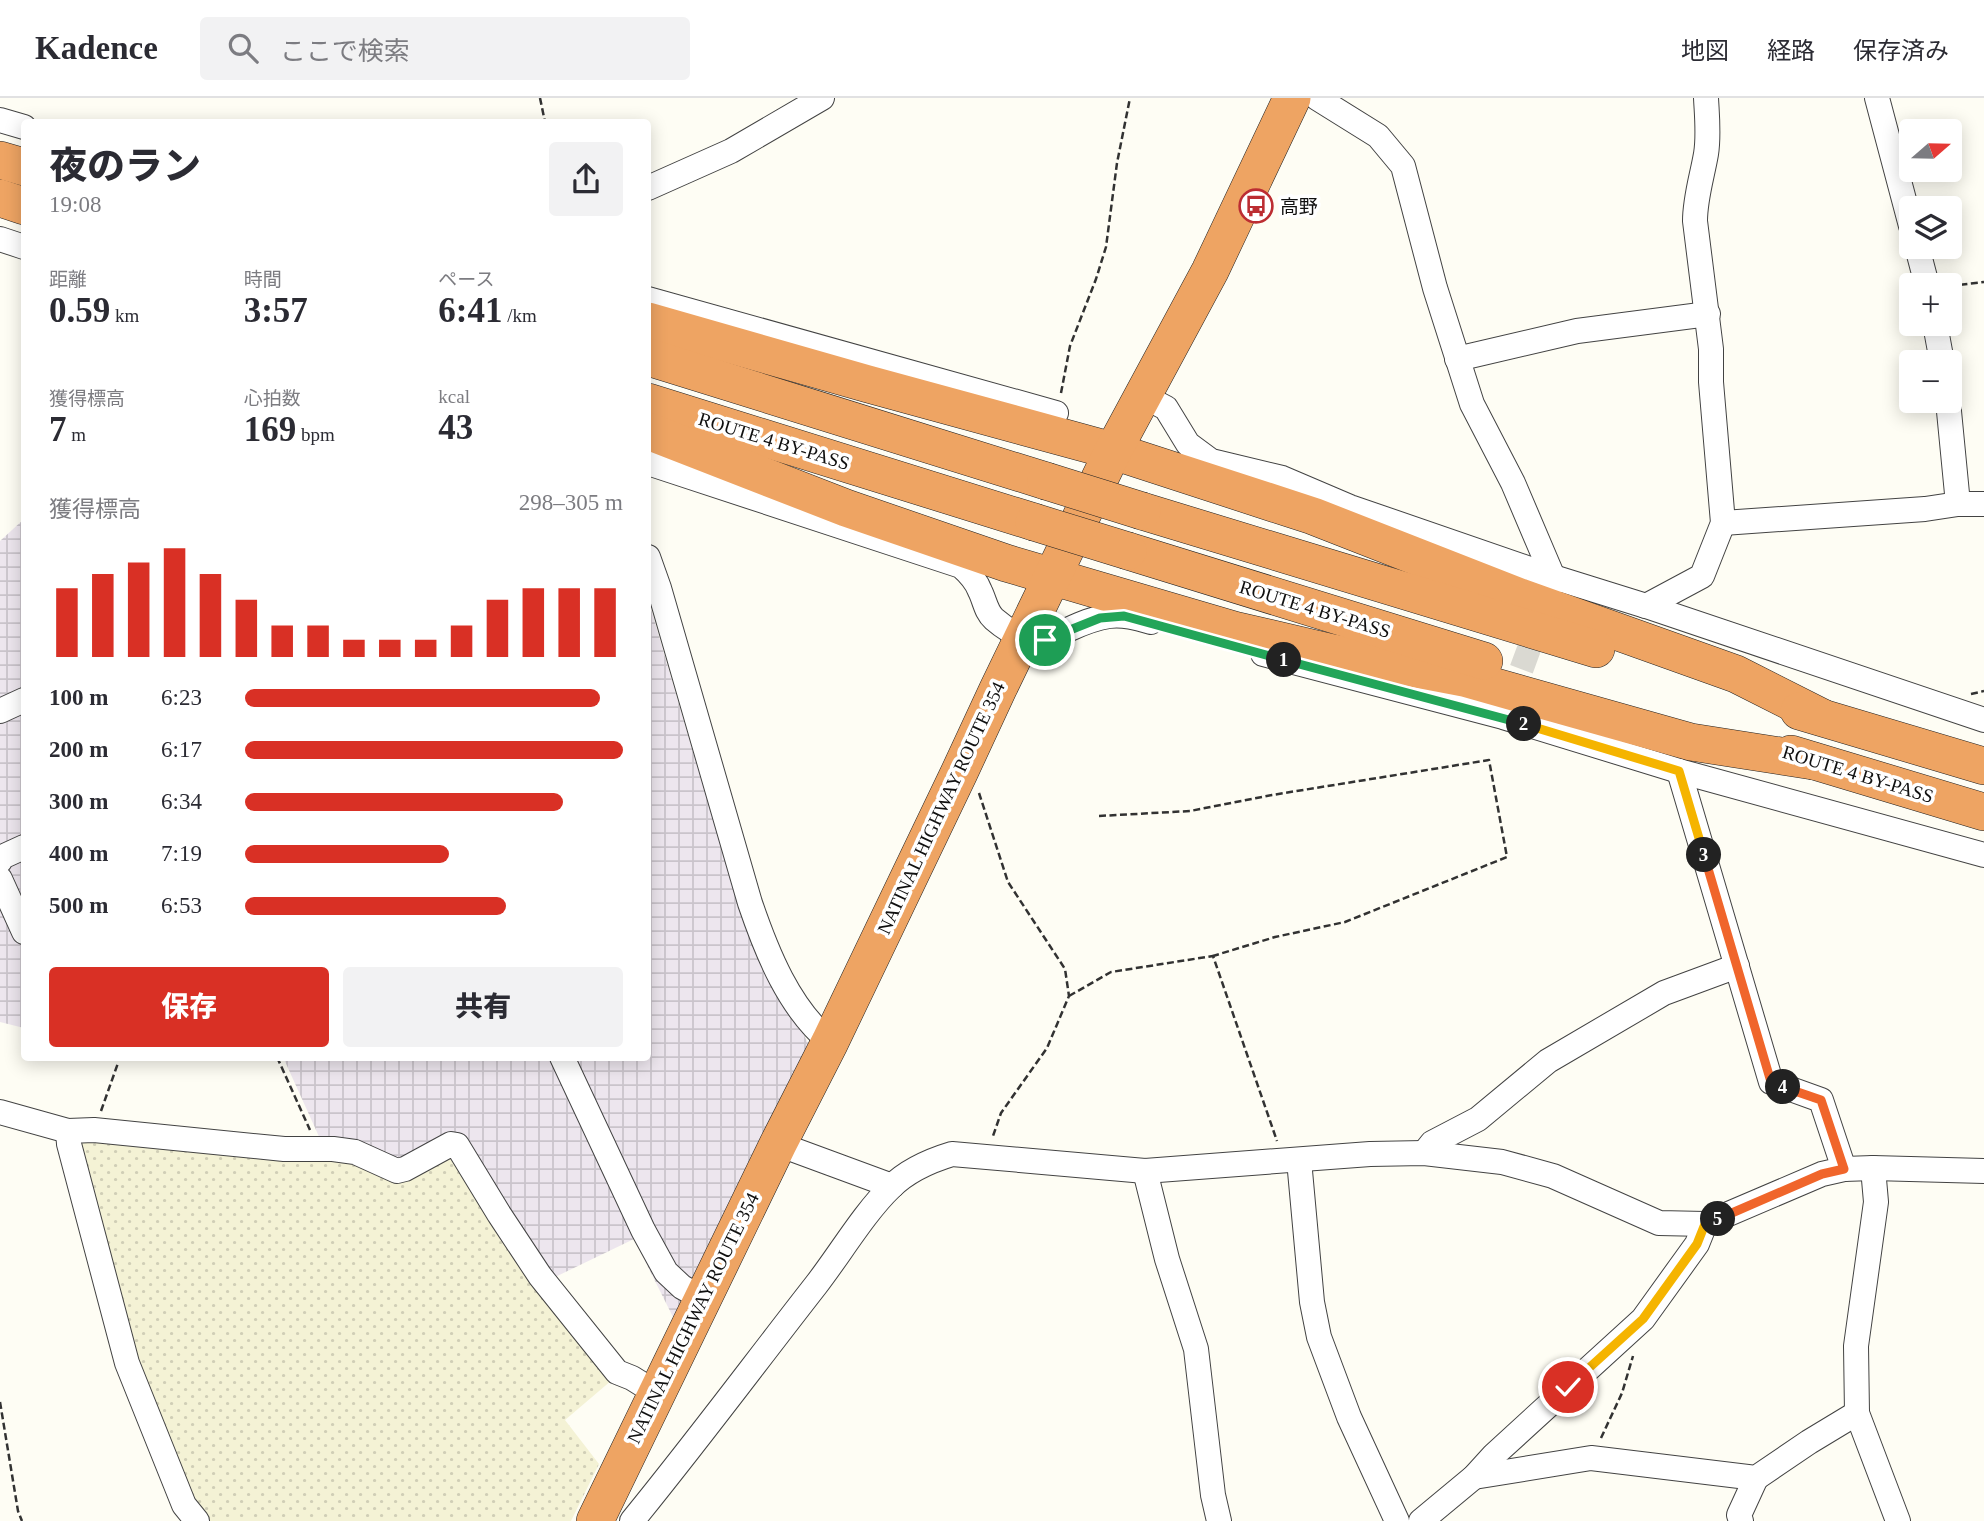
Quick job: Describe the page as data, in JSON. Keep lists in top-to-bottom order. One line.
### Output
{"streets":{"highway":["ROUTE 4 BY-PASS","NATINAL HIGHWAY ROUTE 354"]},"places":{"bus stop":["高野"]},"north":"right","page":{"header":"Kadence","search":"ここで検索","nav":["地図","経路","保存済み"],"map_buttons":["+","−"],"heading":["夜のラン","19:08"],"stats":[["距離","0.59 km"],["時間","3:57"],["ペース","6:41 /km"],["獲得標高","7 m"],["心拍数","169 bpm"],["kcal","43"]],"chart":["獲得標高","298–305 m"],"pins":["1","2","3","4","5"],"list":[{"name":"100 m","note":"6:23"},{"name":"200 m","note":"6:17"},{"name":"300 m","note":"6:34"},{"name":"400 m","note":"7:19"},{"name":"500 m","note":"6:53"}],"buttons":["保存","共有"]}}
